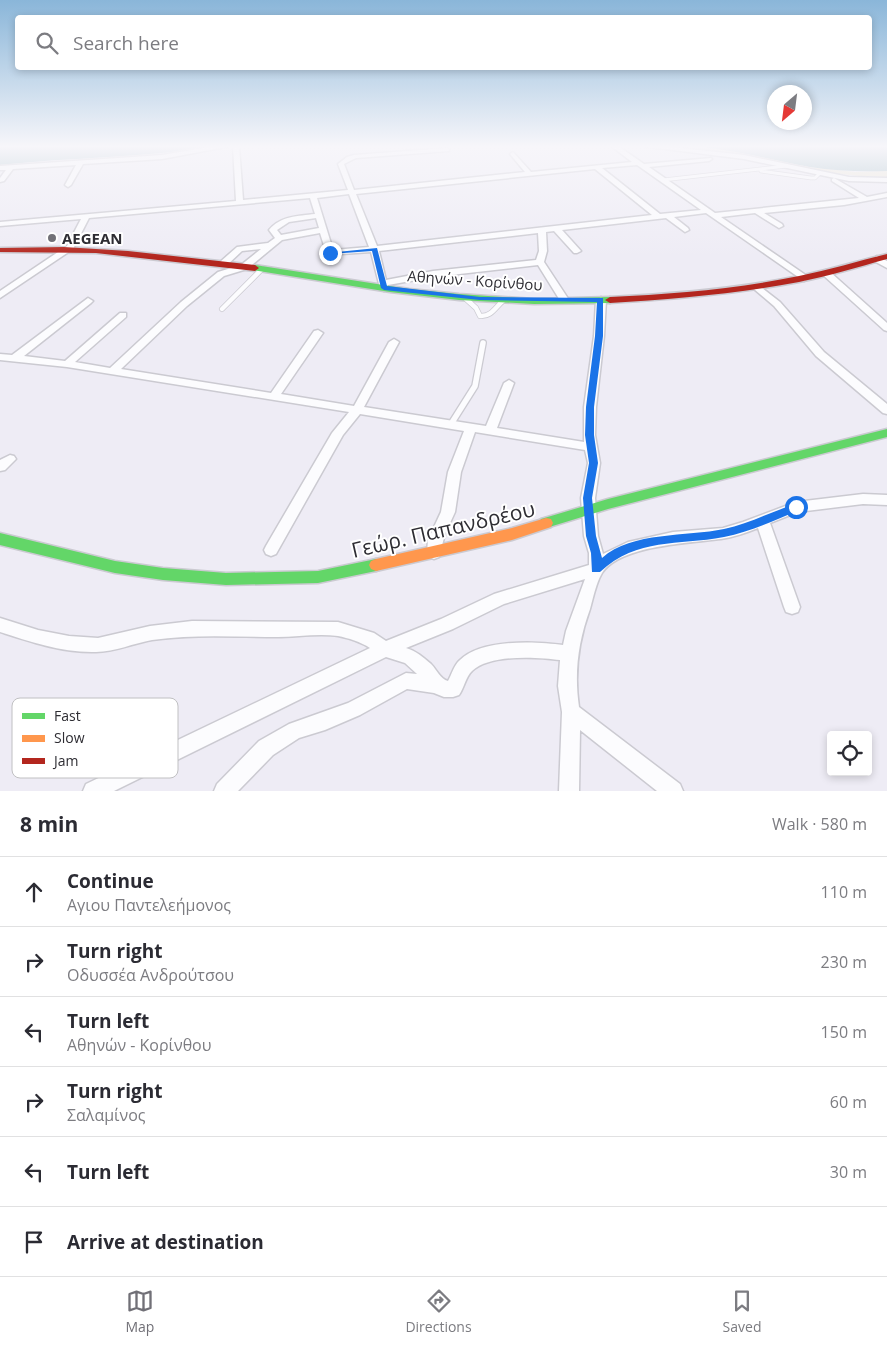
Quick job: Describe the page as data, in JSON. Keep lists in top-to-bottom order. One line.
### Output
{"streets":{"main road":["Αθηνών - Κορίνθου","Γεώρ. Παπανδρέου"]},"places":["AEGEAN"],"legend":["Fast","Slow","Jam"],"north":"bottom left","page":{"search":"Search here","heading":["8 min","Walk · 580 m"],"list":[["Continue","Αγιου Παντελεήμονος","110 m"],["Turn right","Οδυσσέα Ανδρούτσου","230 m"],["Turn left","Αθηνών - Κορίνθου","150 m"],["Turn right","Σαλαμίνος","60 m"],["Turn left","30 m"],"Arrive at destination"],"nav":["Map","Directions","Saved"]}}
